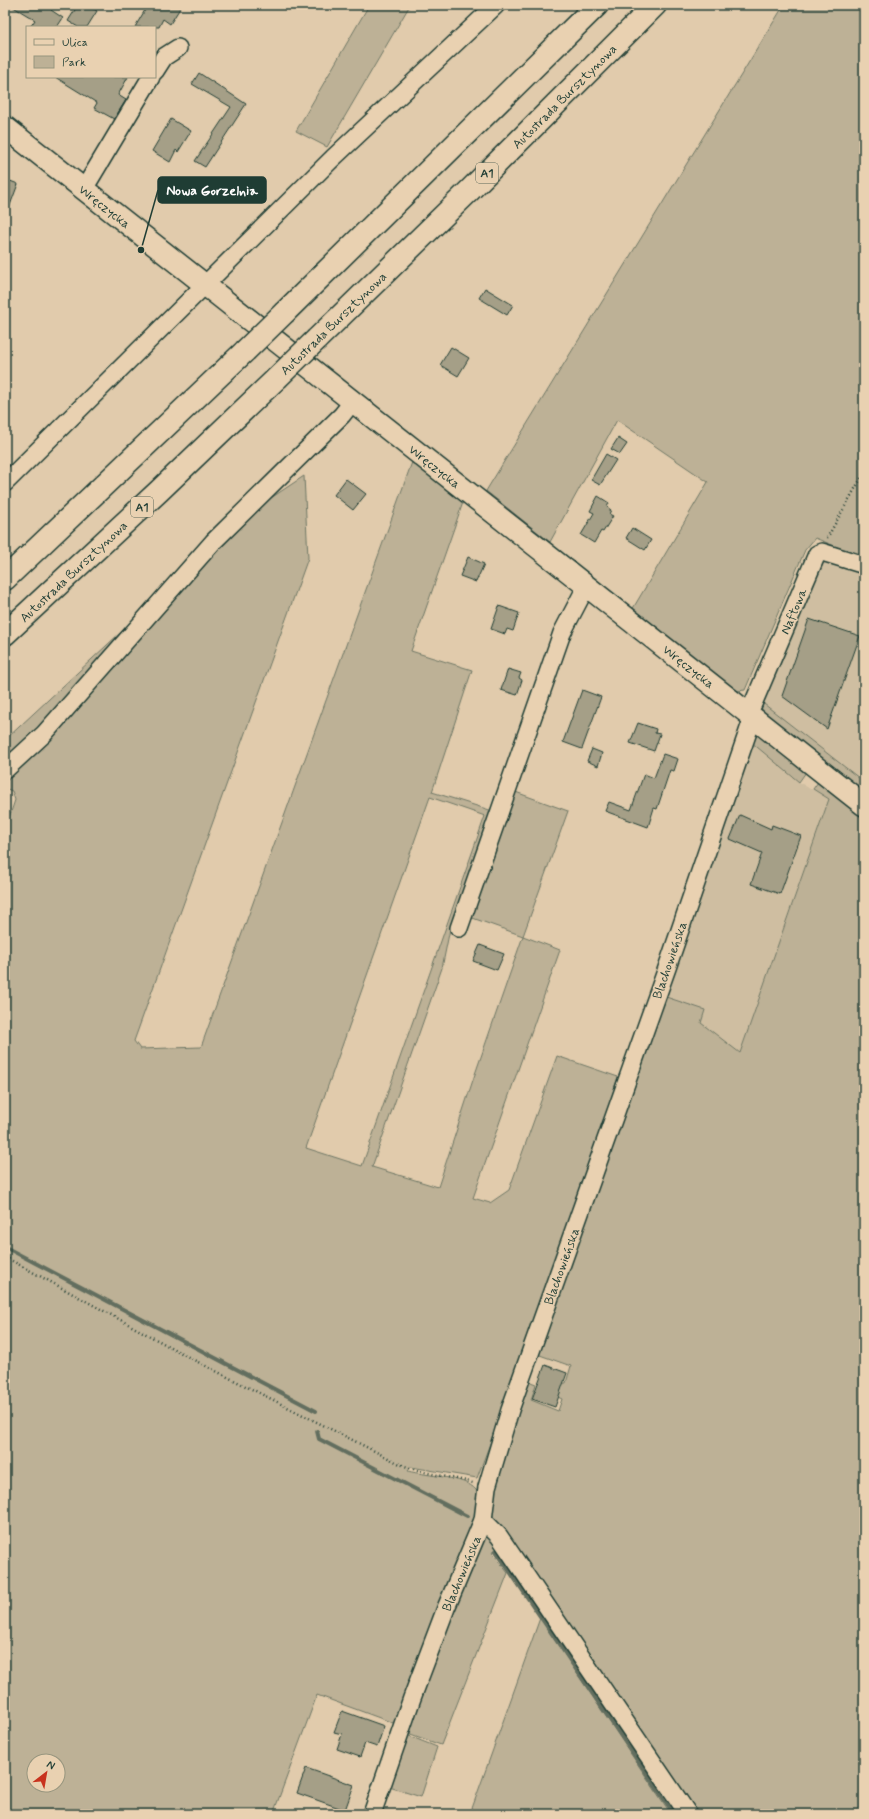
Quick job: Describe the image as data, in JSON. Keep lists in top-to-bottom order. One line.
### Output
{"streets":{"highway":["Autostrada Bursztynowa","A1"],"main road":["Wręczycka"],"street":["Naftowa","Blachowieńska"]},"crossings":[["Wręczycka","Naftowa"],["Wręczycka","Blachowieńska"],["Naftowa","Blachowieńska"]],"places":["Nowa Gorzelnia"],"legend":["Ulica","Park"],"north":"top right"}
